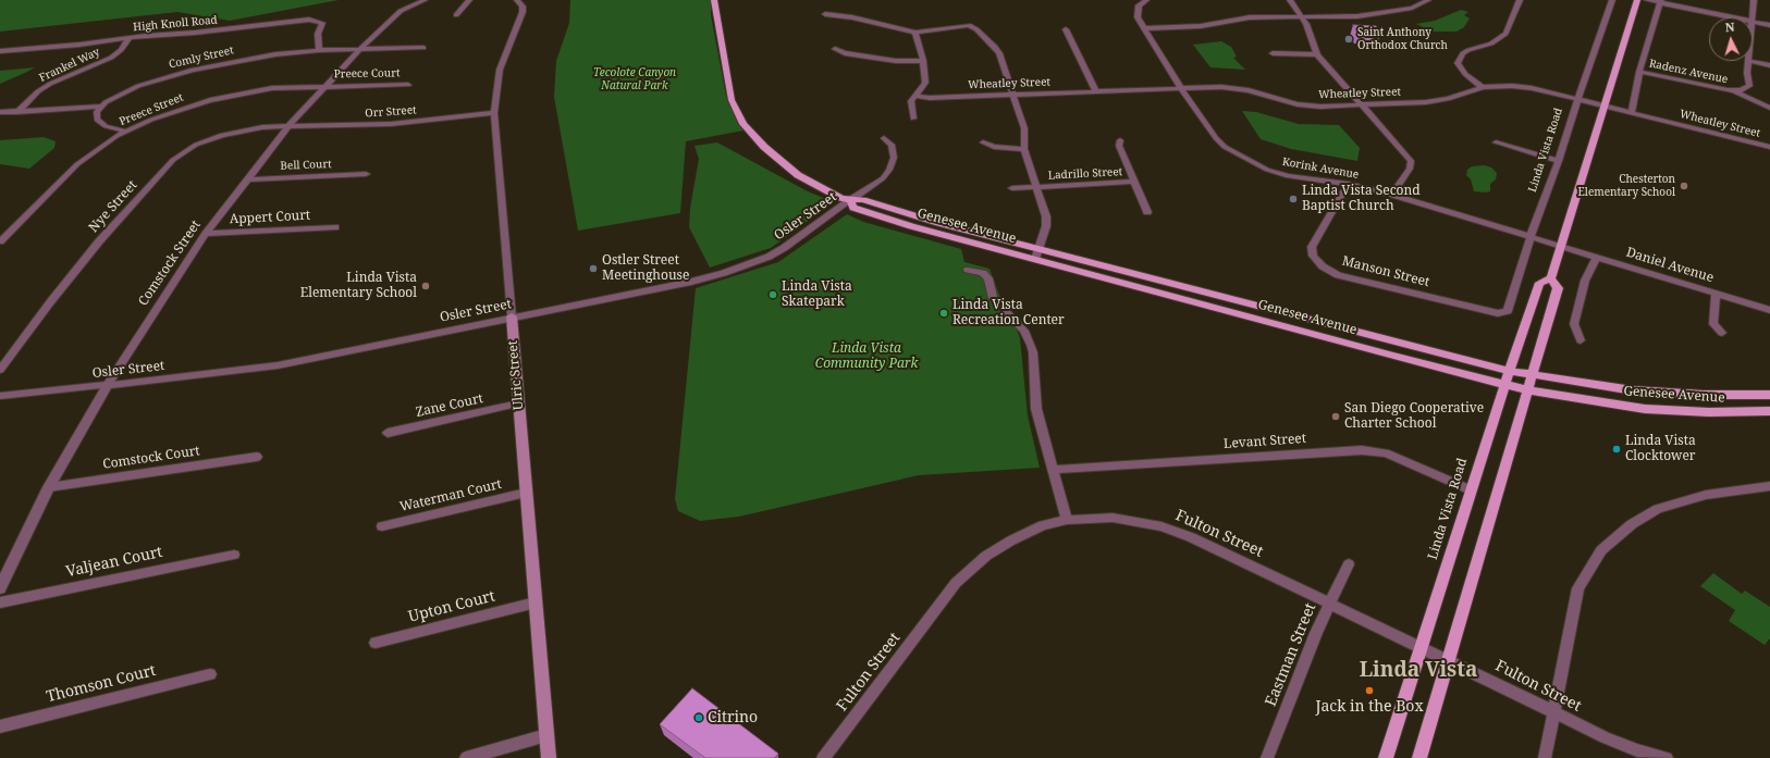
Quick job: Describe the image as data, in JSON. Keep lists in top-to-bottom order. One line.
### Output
{"streets":{"main road":["Linda Vista Road","Genesee Avenue","Ulric Street"],"street":["High Knoll Road","Comly Street","Frankel Way","Radenz Avenue","Preece Court","Wheatley Street","Preece Street","Orr Street","Bell Court","Korink Avenue","Ladrillo Street","Nye Street","Osler Street","Appert Court","Comstock Street","Daniel Avenue","Manson Street","Zane Court","Levant Street","Comstock Court","Waterman Court","Fulton Street","Valjean Court","Upton Court","Eastman Street","Thomson Court"]},"crossings":[["High Knoll Road","Comly Street"],["High Knoll Road","Frankel Way"],["Comly Street","Comstock Street"],["Preece Court","Preece Street"],["Preece Court","Comstock Street"],["Wheatley Street","Linda Vista Road"],["Wheatley Street","Korink Avenue"],["Preece Street","Comstock Street"],["Orr Street","Nye Street"],["Orr Street","Comstock Street"],["Orr Street","Ulric Street"],["Linda Vista Road","Korink Avenue"],["Linda Vista Road","Genesee Avenue"],["Linda Vista Road","Manson Street"],["Linda Vista Road","Levant Street"],["Linda Vista Road","Fulton Street"],["Bell Court","Comstock Street"],["Korink Avenue","Daniel Avenue"],["Korink Avenue","Manson Street"],["Nye Street","Comstock Street"],["Osler Street","Genesee Avenue"],["Osler Street","Comstock Street"],["Osler Street","Ulric Street"],["Appert Court","Comstock Street"],["Comstock Street","Comstock Court"],["Ulric Street","Zane Court"],["Ulric Street","Waterman Court"],["Ulric Street","Upton Court"],["Fulton Street","Eastman Street"]],"districts":["Linda Vista"],"parks":["Tecolote Canyon Natural Park","Linda Vista Community Park"],"places":["Saint Anthony Orthodox Church","Chesterton Elementary School","Linda Vista Second Baptist Church","Ostler Street Meetinghouse","Linda Vista Elementary School","Linda Vista Skatepark","Linda Vista Recreation Center","San Diego Cooperative Charter School","Linda Vista Clocktower","Jack in the Box","Citrino"],"north":"top"}
